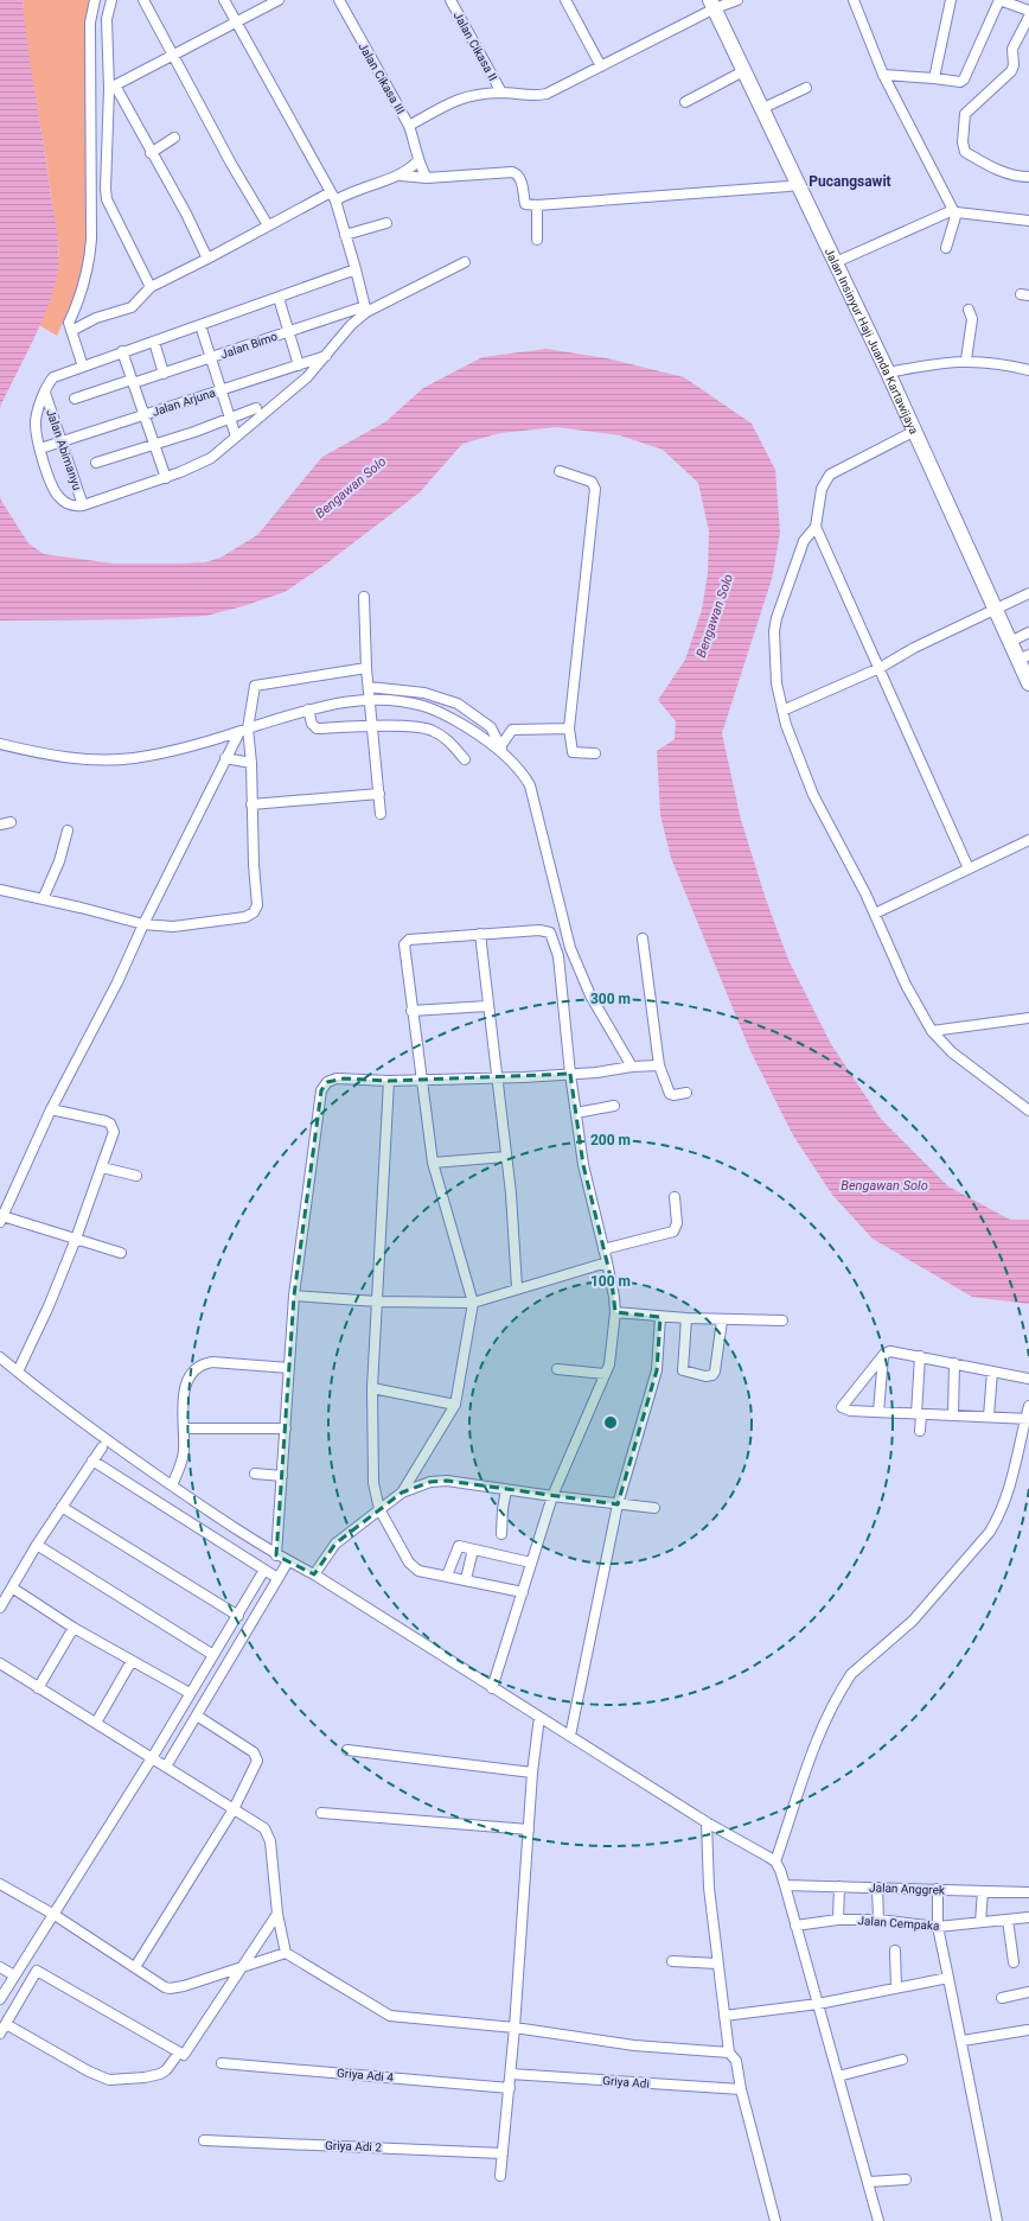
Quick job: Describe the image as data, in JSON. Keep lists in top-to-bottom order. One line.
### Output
{"streets":{"main road":["Jalan Insinyur Haji Juanda Kartawijaya"],"street":["Jalan Cikasa II","Jalan Cikasa III","Jalan Bimo","Jalan Arjuna","Jalan Abimanyu","Jalan Anggrek","Jalan Cempaka","Griya Adi 4","Griya Adi","Griya Adi 2"]},"crossings":[["Jalan Arjuna","Jalan Abimanyu"]],"districts":["Pucangsawit"],"water":["Bengawan Solo"],"rings":["300 m","200 m","100 m"]}
